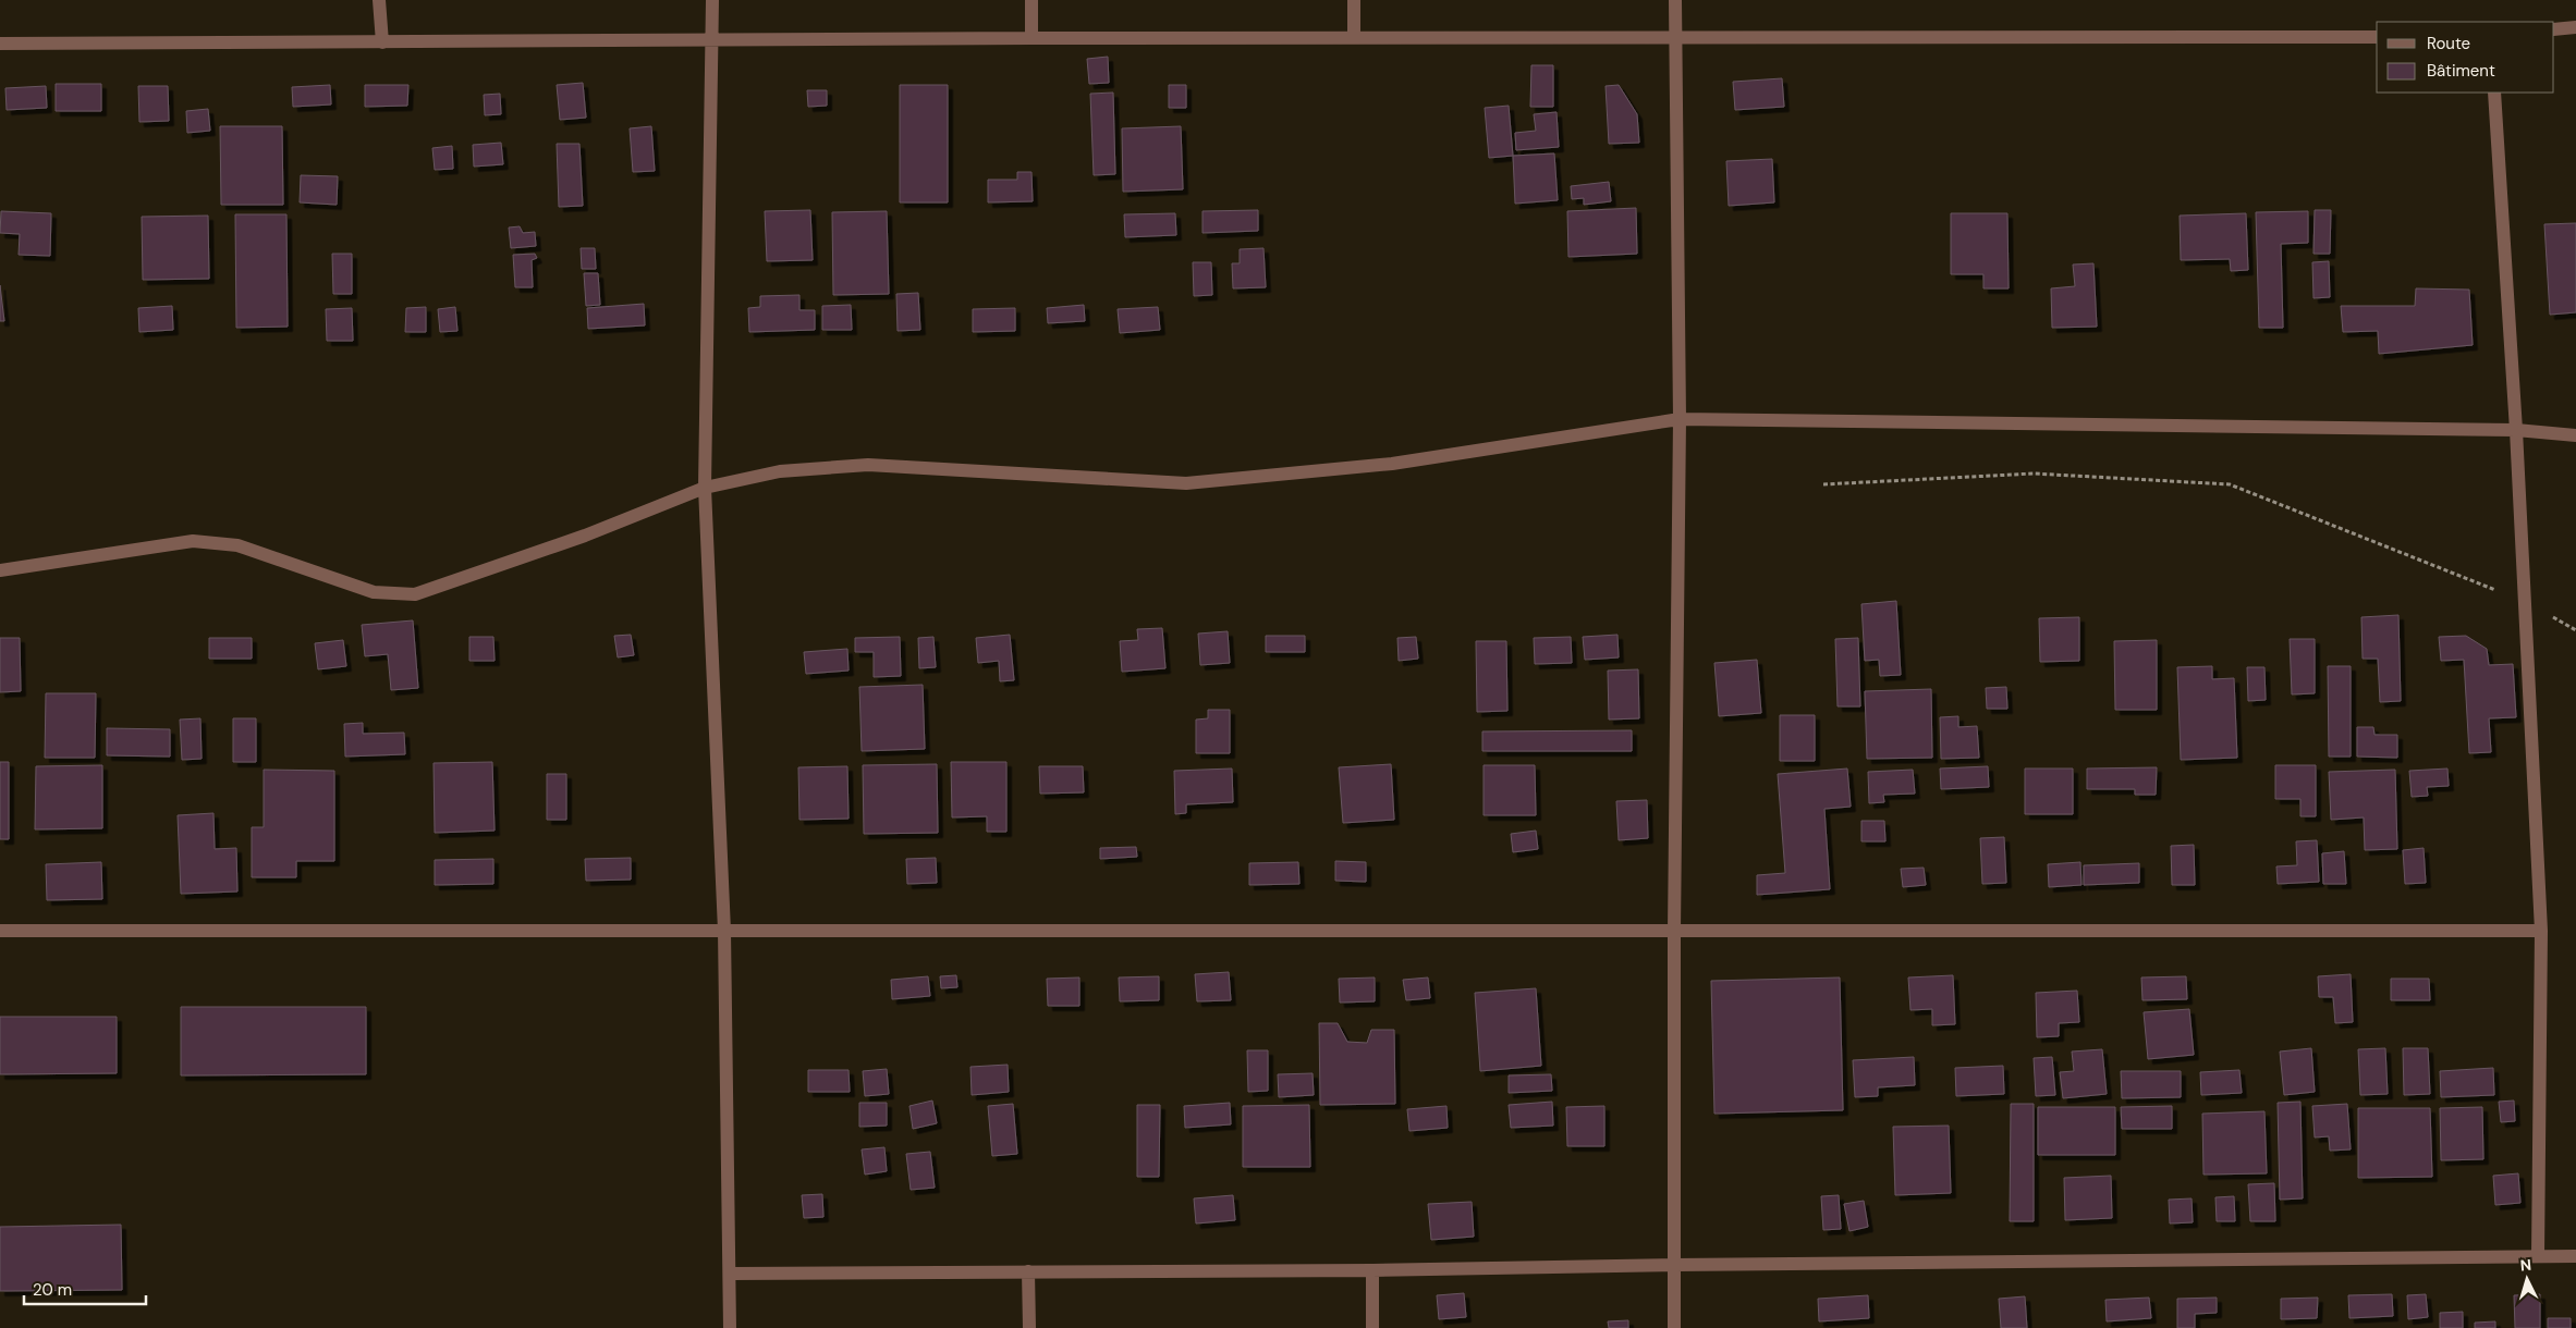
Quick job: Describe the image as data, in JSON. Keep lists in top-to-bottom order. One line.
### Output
{"legend":["Route","Bâtiment"],"scale_bar":"20 m","north":"top"}
